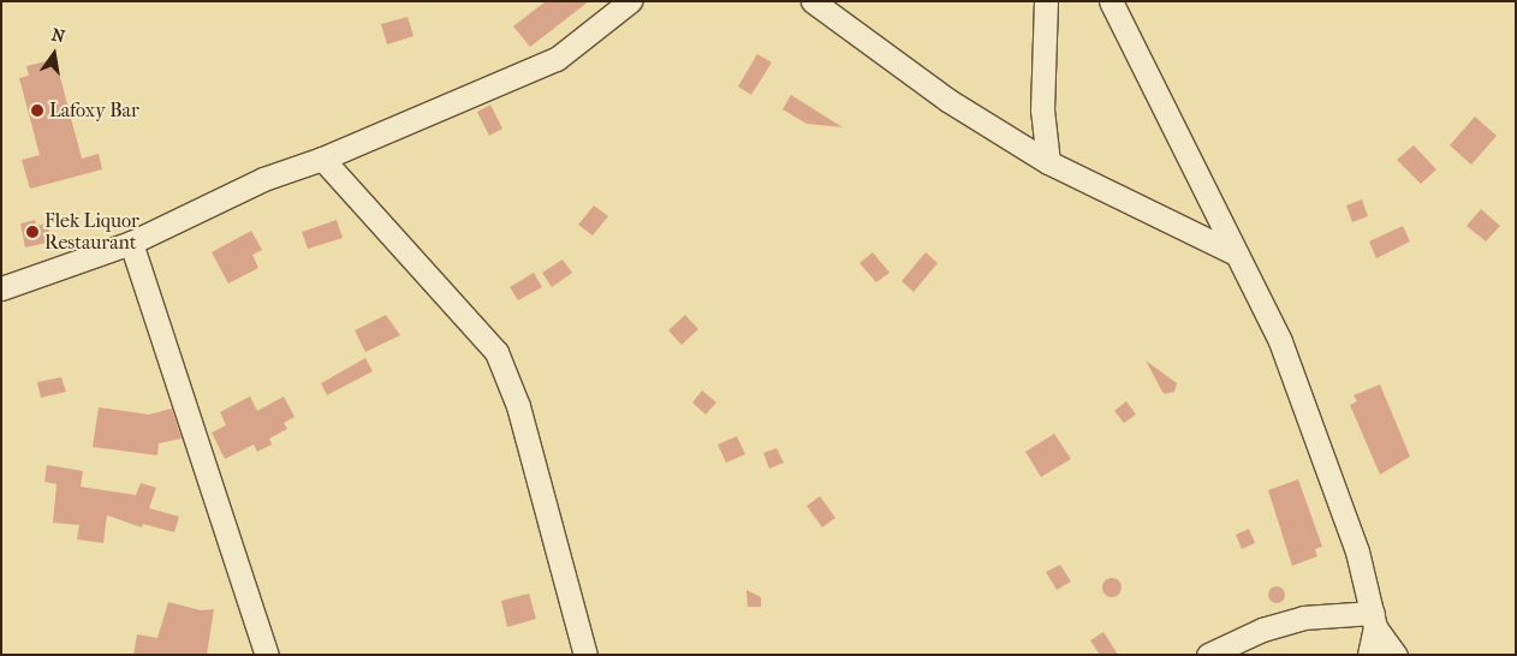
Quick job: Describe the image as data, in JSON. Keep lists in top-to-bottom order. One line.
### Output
{"places":["Lafoxy Bar","Flek Liquor Restaurant"],"north":"top"}
